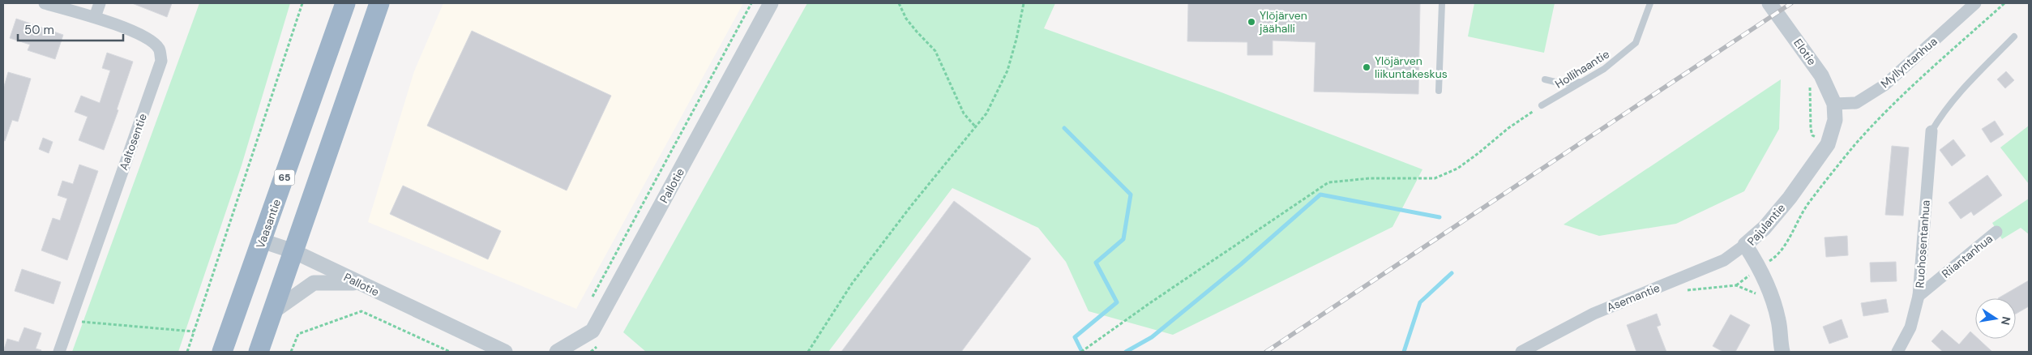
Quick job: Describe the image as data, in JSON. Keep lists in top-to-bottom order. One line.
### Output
{"streets":{"highway":["65","Vaasantie"],"street":["Elotie","Myllyntanhua","Aaltosentie","Pallotie","Pajulantie","Ruohosentanhua","Riiantanhua","Asemantie"],"lane":["Hollihaantie"]},"crossings":[["Elotie","Myllyntanhua"],["Elotie","Pajulantie"],["Myllyntanhua","Pajulantie"],["Pallotie","Vaasantie"],["Pajulantie","Asemantie"],["Ruohosentanhua","Riiantanhua"]],"places":["Ylöjärven jäähalli","Ylöjärven liikuntakeskus"],"scale_bar":"50 m","north":"right"}
